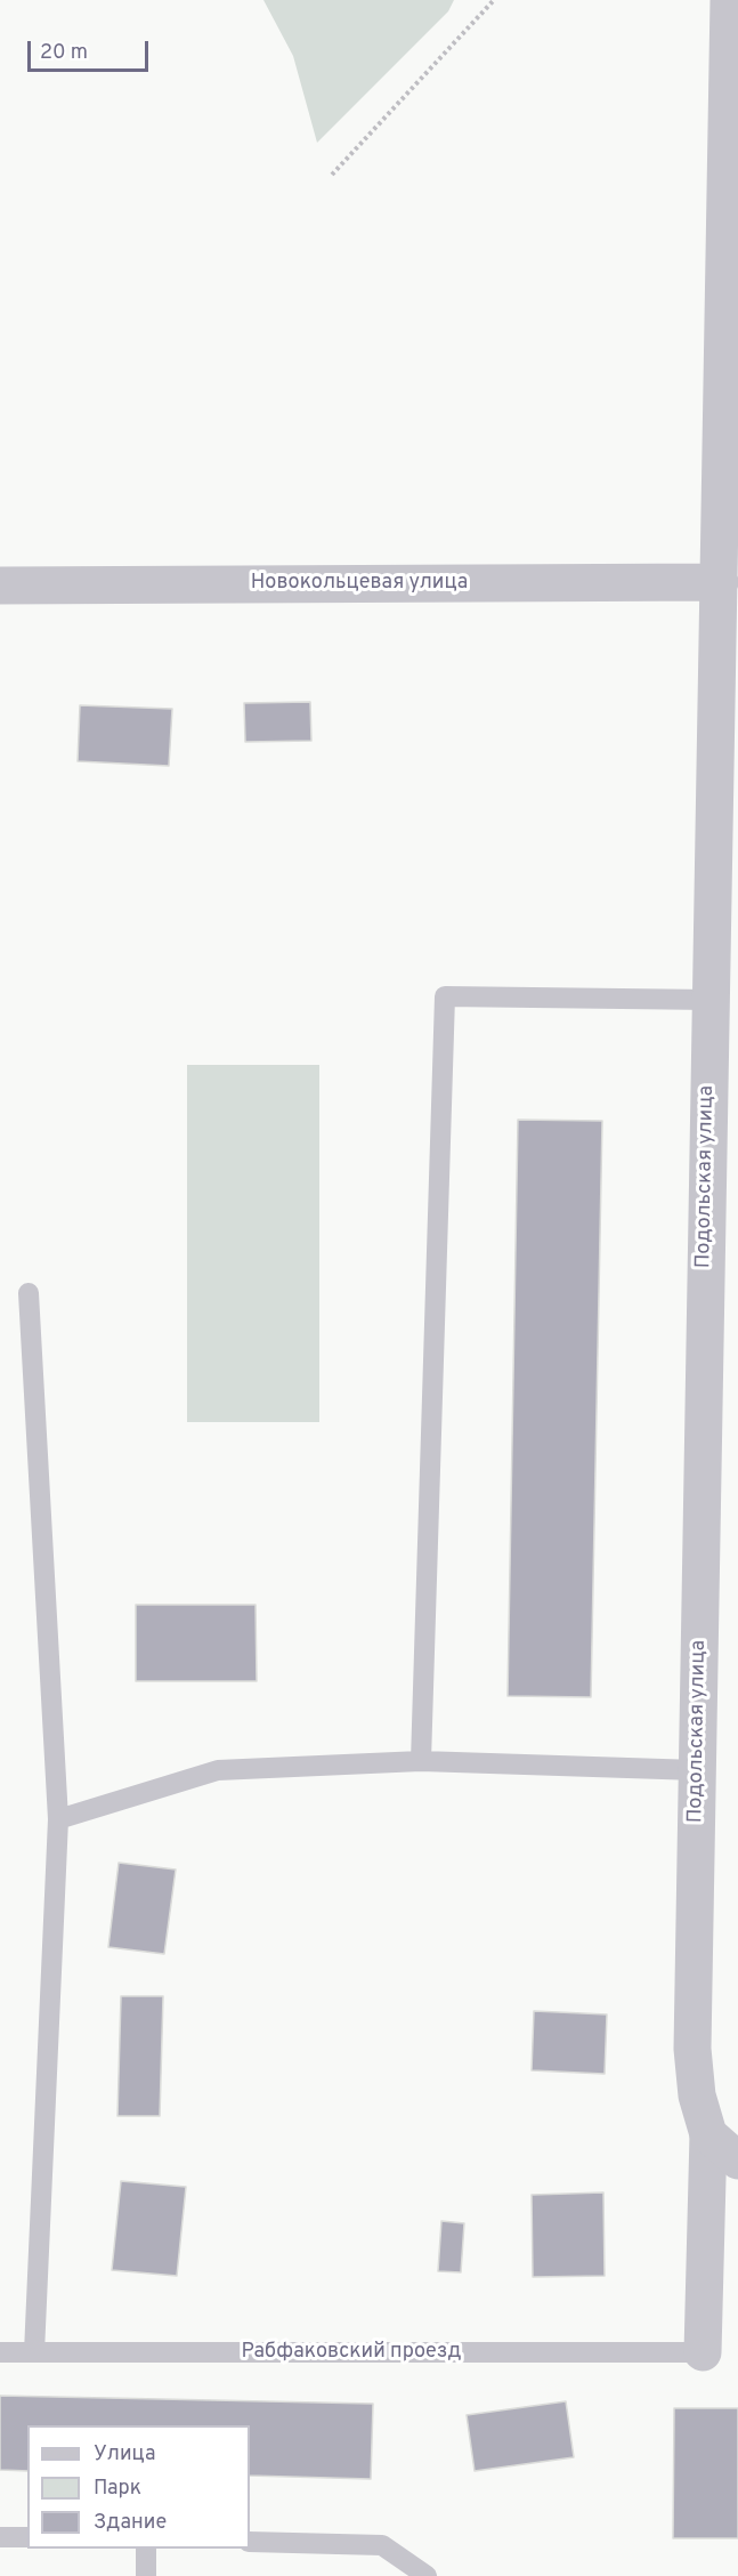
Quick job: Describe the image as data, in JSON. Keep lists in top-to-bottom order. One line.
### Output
{"streets":{"street":["Новокольцевая улица","Подольская улица"],"lane":["Рабфаковский проезд"]},"crossings":[["Новокольцевая улица","Подольская улица"],["Подольская улица","Рабфаковский проезд"]],"legend":["Улица","Парк","Здание"],"scale_bar":"20 m"}
